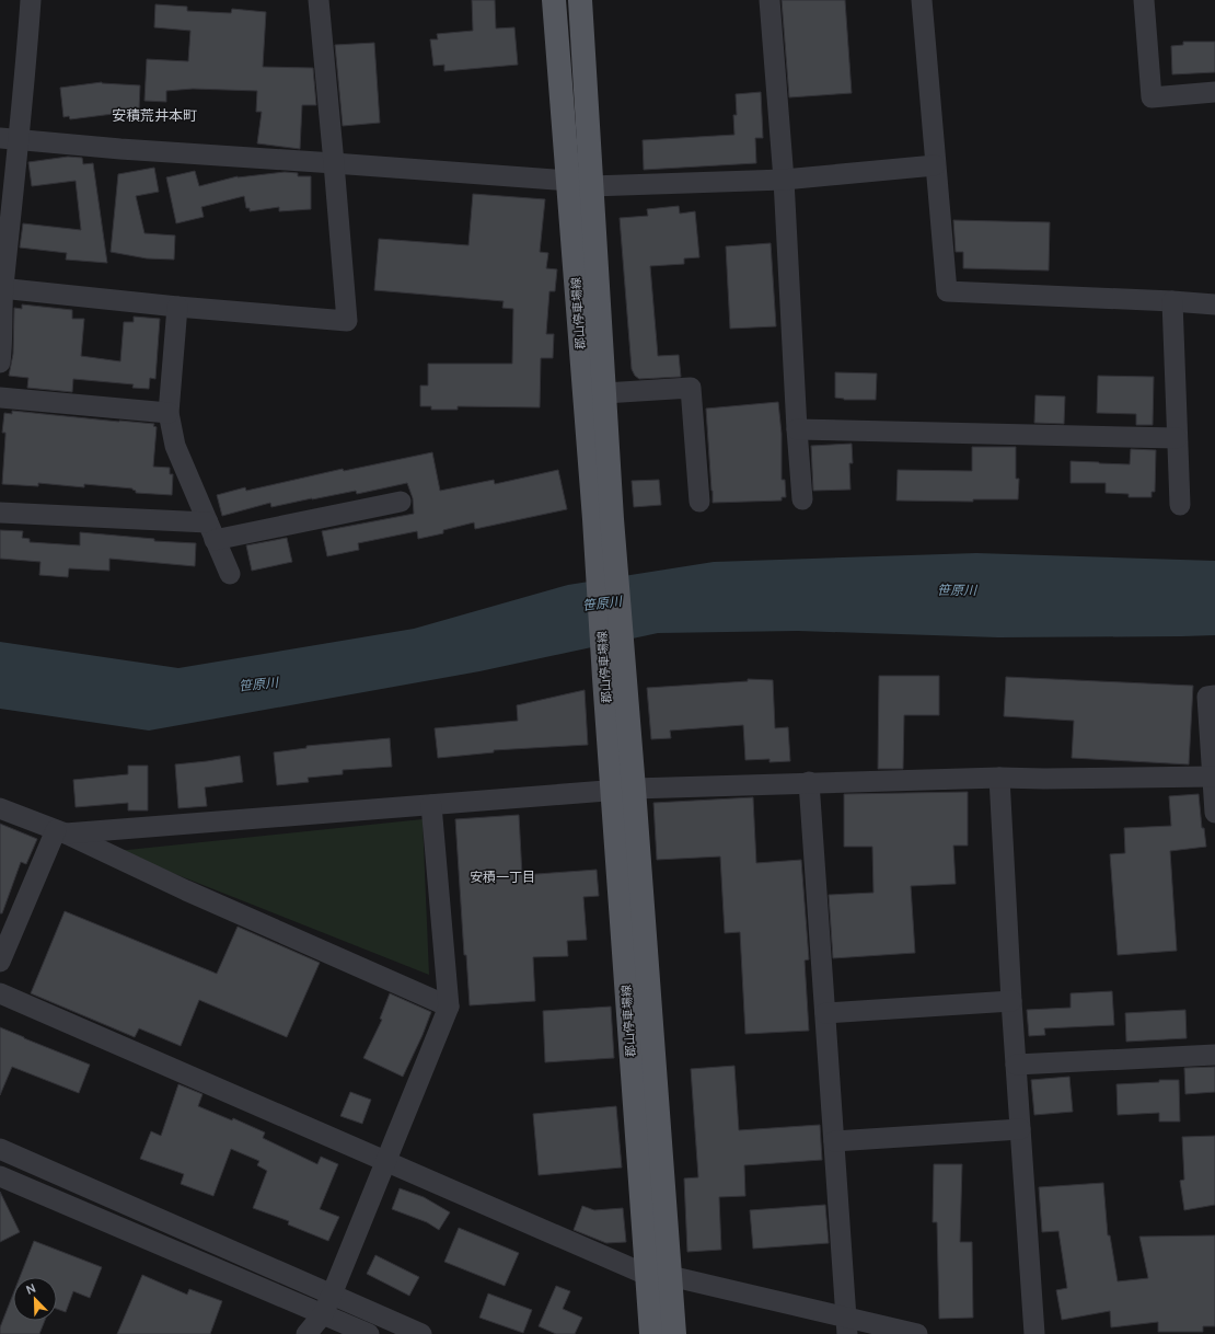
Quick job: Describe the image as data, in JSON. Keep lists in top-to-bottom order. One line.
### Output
{"streets":{"main road":["郡山停車場線"]},"districts":["安積荒井本町","安積一丁目"],"water":["笹原川"],"north":"top left"}
